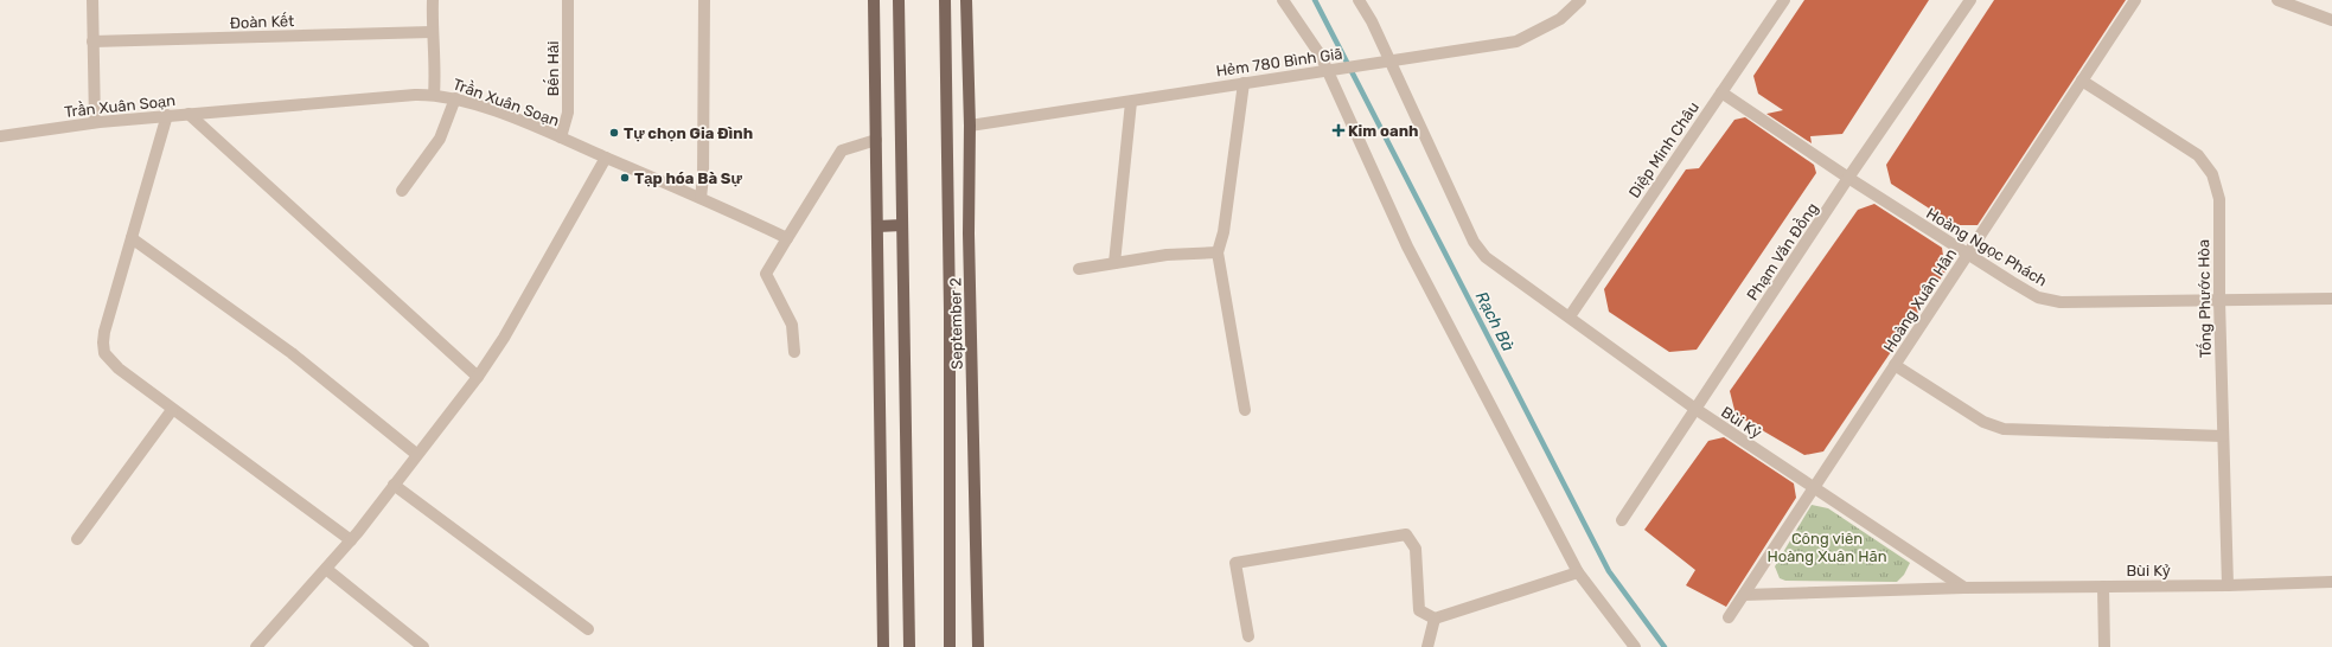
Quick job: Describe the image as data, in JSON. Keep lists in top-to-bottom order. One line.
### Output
{"streets":{"main road":["September 2"],"street":["Đoàn Kết","Hẻm 780 Bình Giã","Bến Hải","Trần Xuân Soạn","Diệp Minh Châu","Hoàng Ngọc Phách","Phạm Văn Đồng","Tống Phước Hòa","Hoàng Xuân Hãn","Bùi Kỷ"]},"crossings":[["Hẻm 780 Bình Giã","September 2"],["Hẻm 780 Bình Giã","Bùi Kỷ"],["Bến Hải","Trần Xuân Soạn"],["Diệp Minh Châu","Hoàng Ngọc Phách"],["Diệp Minh Châu","Bùi Kỷ"],["Hoàng Ngọc Phách","Phạm Văn Đồng"],["Hoàng Ngọc Phách","Tống Phước Hòa"],["Hoàng Ngọc Phách","Hoàng Xuân Hãn"],["Phạm Văn Đồng","Bùi Kỷ"],["Tống Phước Hòa","Hoàng Xuân Hãn"],["Tống Phước Hòa","Bùi Kỷ"],["Hoàng Xuân Hãn","Bùi Kỷ"]],"water":["Rạch Bà"],"parks":["Công viên Hoàng Xuân Hãn"],"places":{"health":["Kim oanh"],"other":["Tự chọn Gia Đình","Tạp hóa Bà Sự"]}}
